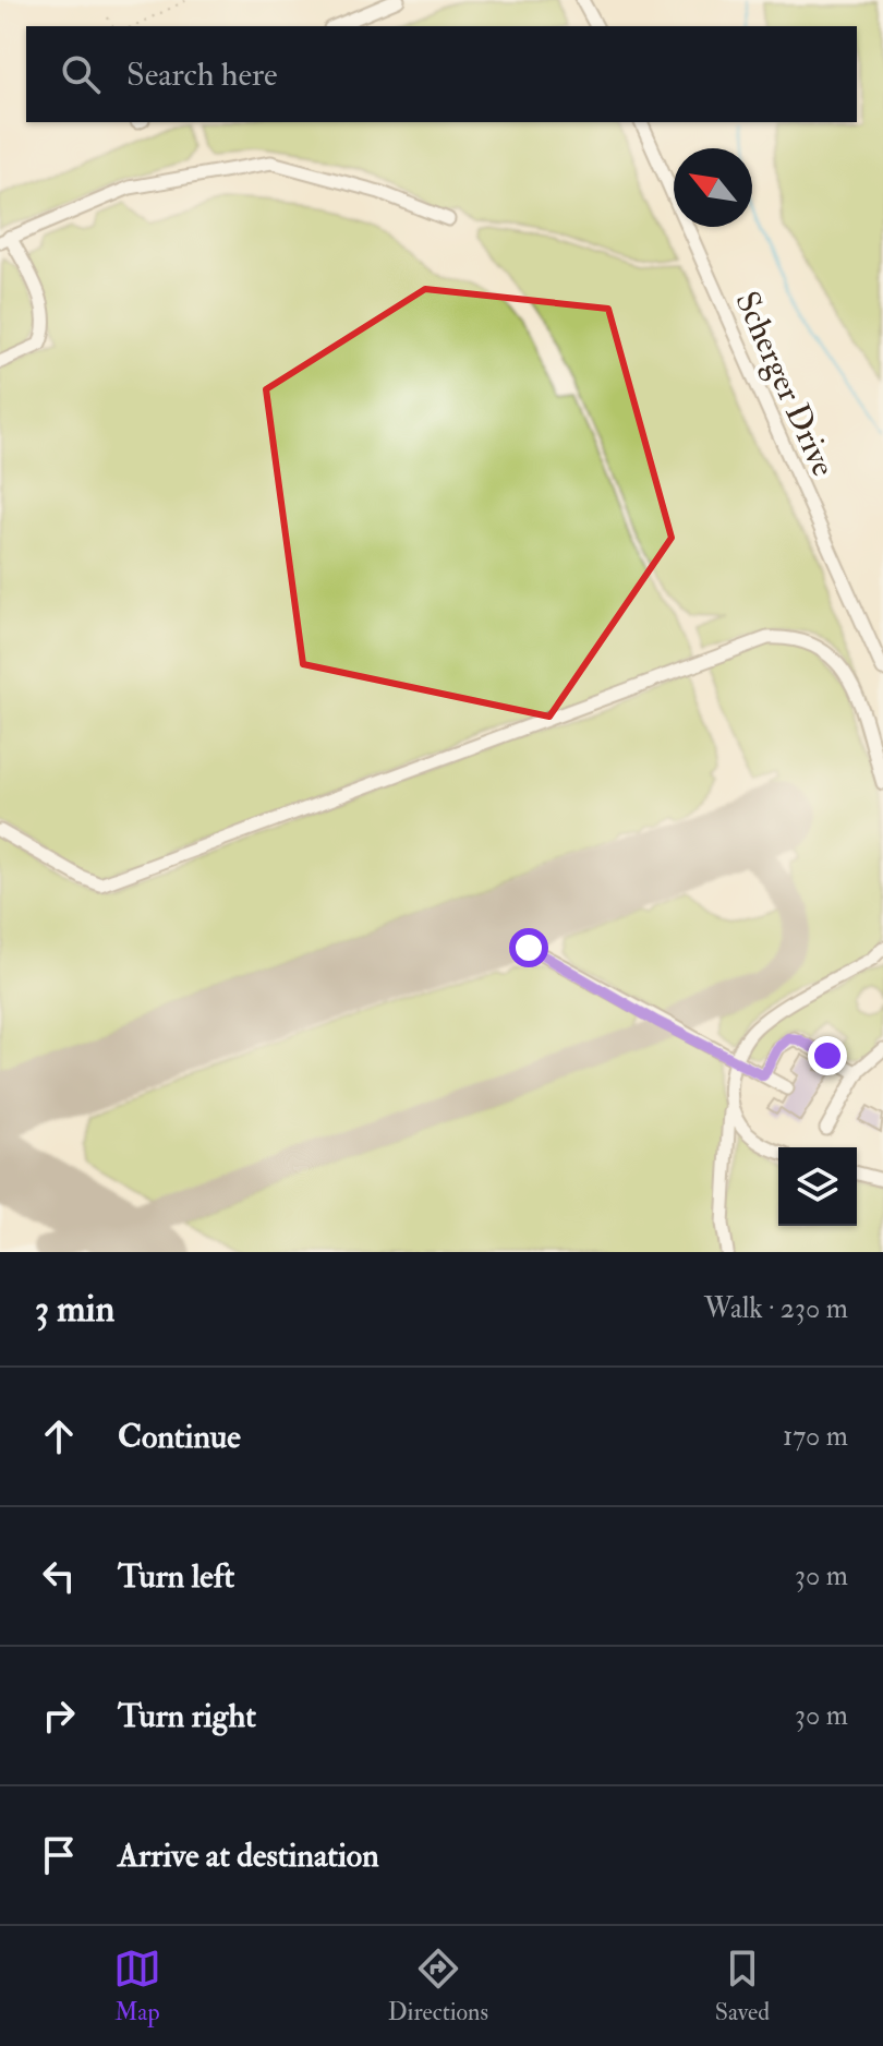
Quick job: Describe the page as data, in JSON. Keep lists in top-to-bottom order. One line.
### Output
{"streets":{"street":["Scherger Drive"]},"north":"top left","page":{"search":"Search here","heading":["3 min","Walk · 230 m"],"list":[["Continue","170 m"],["Turn left","30 m"],["Turn right","30 m"],"Arrive at destination"],"nav":["Map","Directions","Saved"]}}
